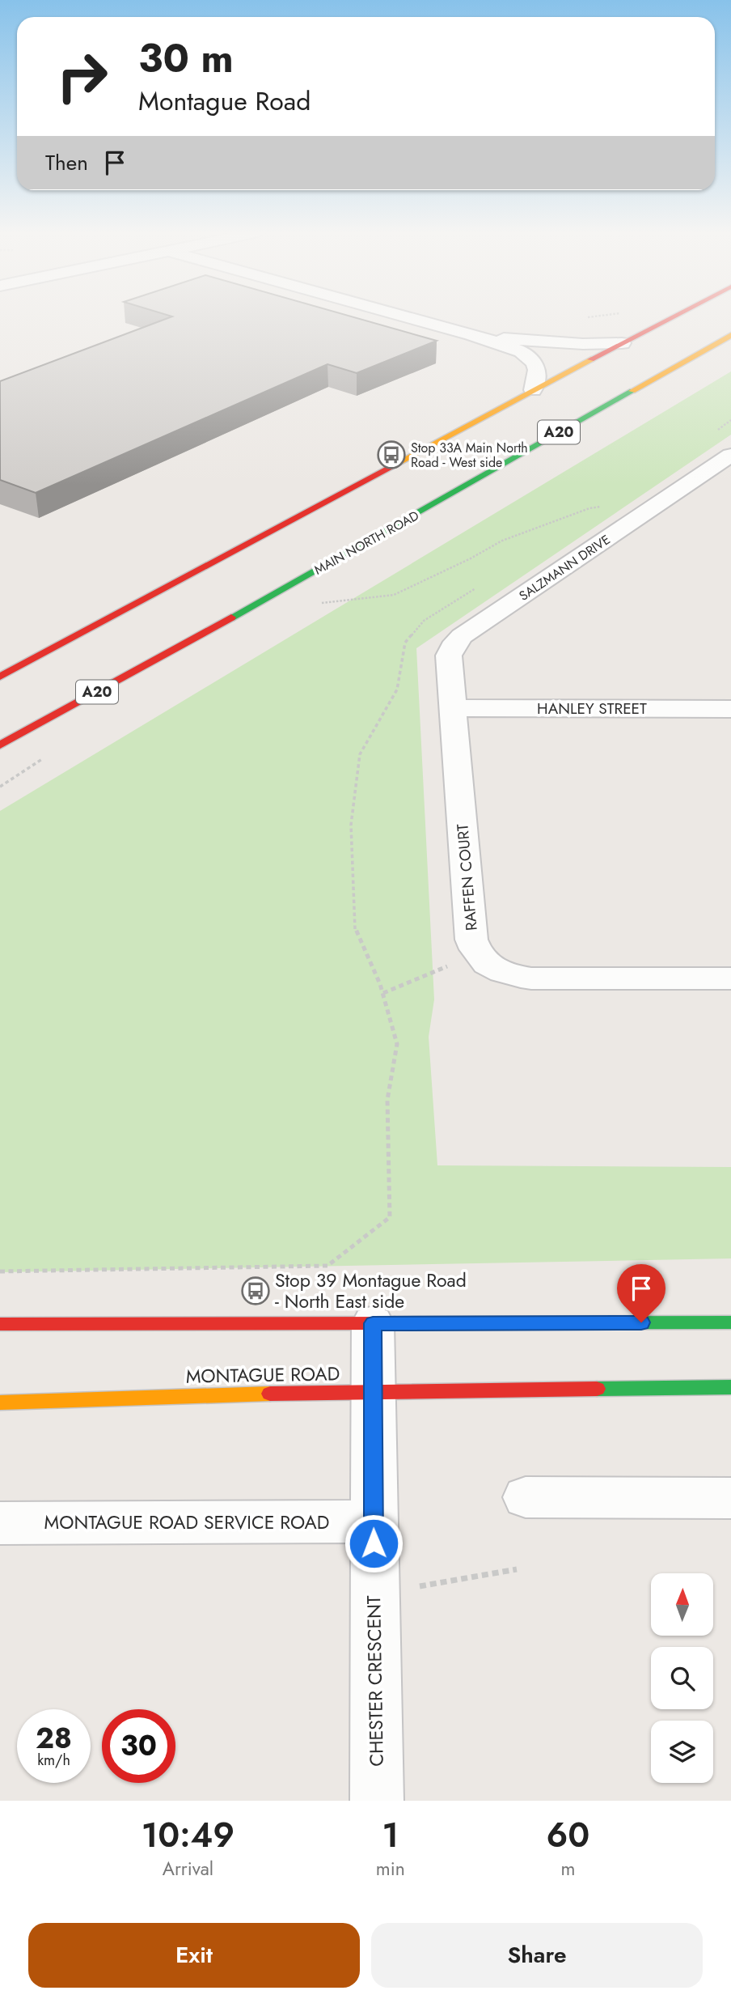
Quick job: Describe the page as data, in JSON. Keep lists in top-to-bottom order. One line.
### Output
{"streets":{"main road":["A20","MAIN NORTH ROAD","MONTAGUE ROAD"],"street":["SALZMANN DRIVE","HANLEY STREET","RAFFEN COURT","MONTAGUE ROAD SERVICE ROAD","CHESTER CRESCENT"]},"crossings":[["SALZMANN DRIVE","HANLEY STREET"],["SALZMANN DRIVE","RAFFEN COURT"],["HANLEY STREET","RAFFEN COURT"],["MONTAGUE ROAD","CHESTER CRESCENT"],["MONTAGUE ROAD SERVICE ROAD","CHESTER CRESCENT"]],"places":{"bus stop":["Stop 33A Main North Road - West side","Stop 39 Montague Road - North East side"]},"north":"top","page":{"turn":["30 m","Montague Road"],"then":"Then","speed":"28 km/h","limit":"30","eta":["10:49","Arrival","1","min","60","m"],"buttons":["Exit","Share"]}}
